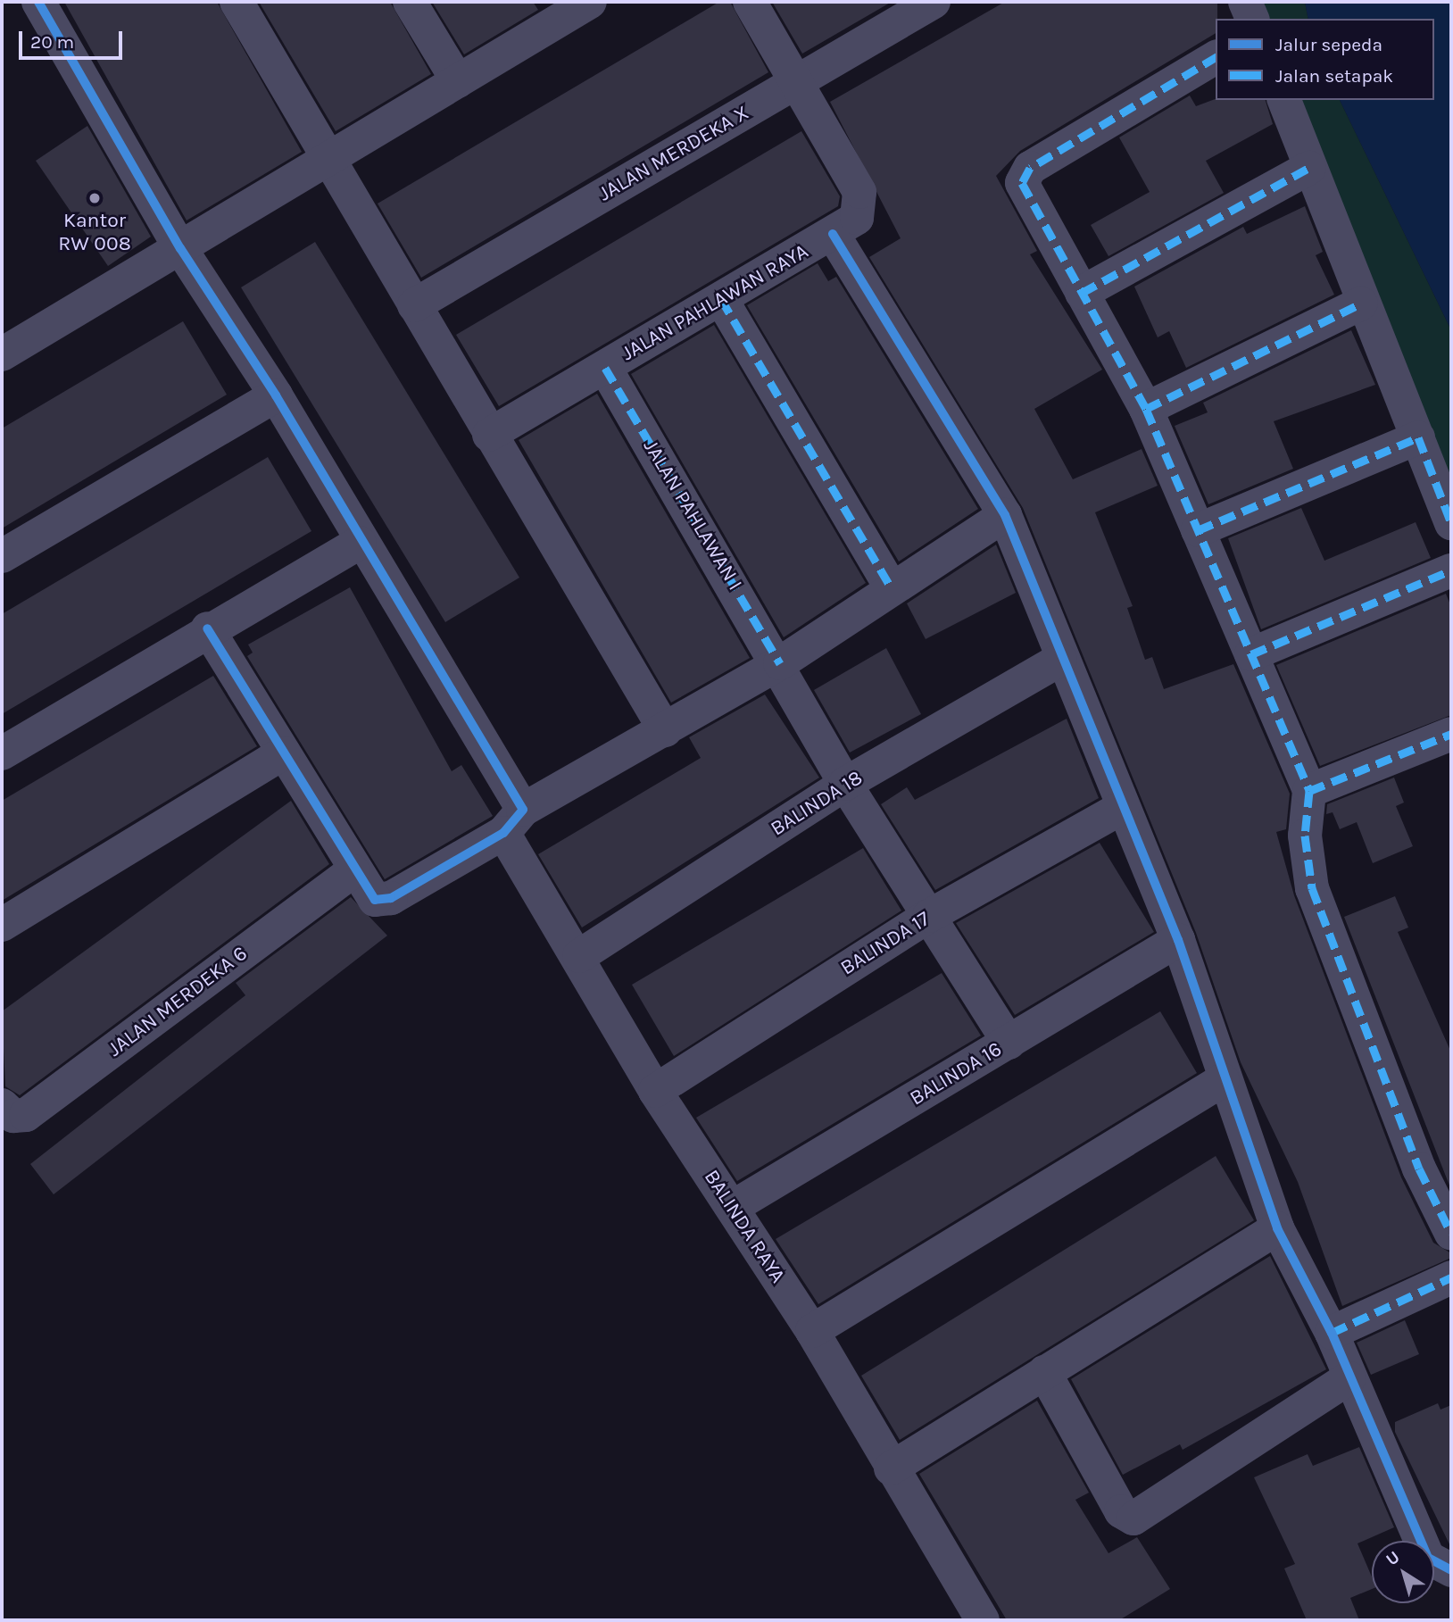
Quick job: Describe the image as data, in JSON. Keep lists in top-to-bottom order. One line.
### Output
{"streets":{"street":["JALAN MERDEKA X","JALAN PAHLAWAN RAYA","JALAN PAHLAWAN I","BALINDA 18","BALINDA 17","JALAN MERDEKA 6","BALINDA 16","BALINDA RAYA"]},"crossings":[["JALAN MERDEKA X","JALAN PAHLAWAN RAYA"],["JALAN PAHLAWAN RAYA","JALAN PAHLAWAN I"],["JALAN PAHLAWAN I","BALINDA 18"],["JALAN PAHLAWAN I","BALINDA 17"],["JALAN PAHLAWAN I","BALINDA 16"],["BALINDA 18","BALINDA RAYA"],["BALINDA 17","BALINDA RAYA"],["BALINDA 16","BALINDA RAYA"]],"places":["Kantor RW 008"],"legend":["Jalur sepeda","Jalan setapak"],"scale_bar":"20 m","north":"top left"}
